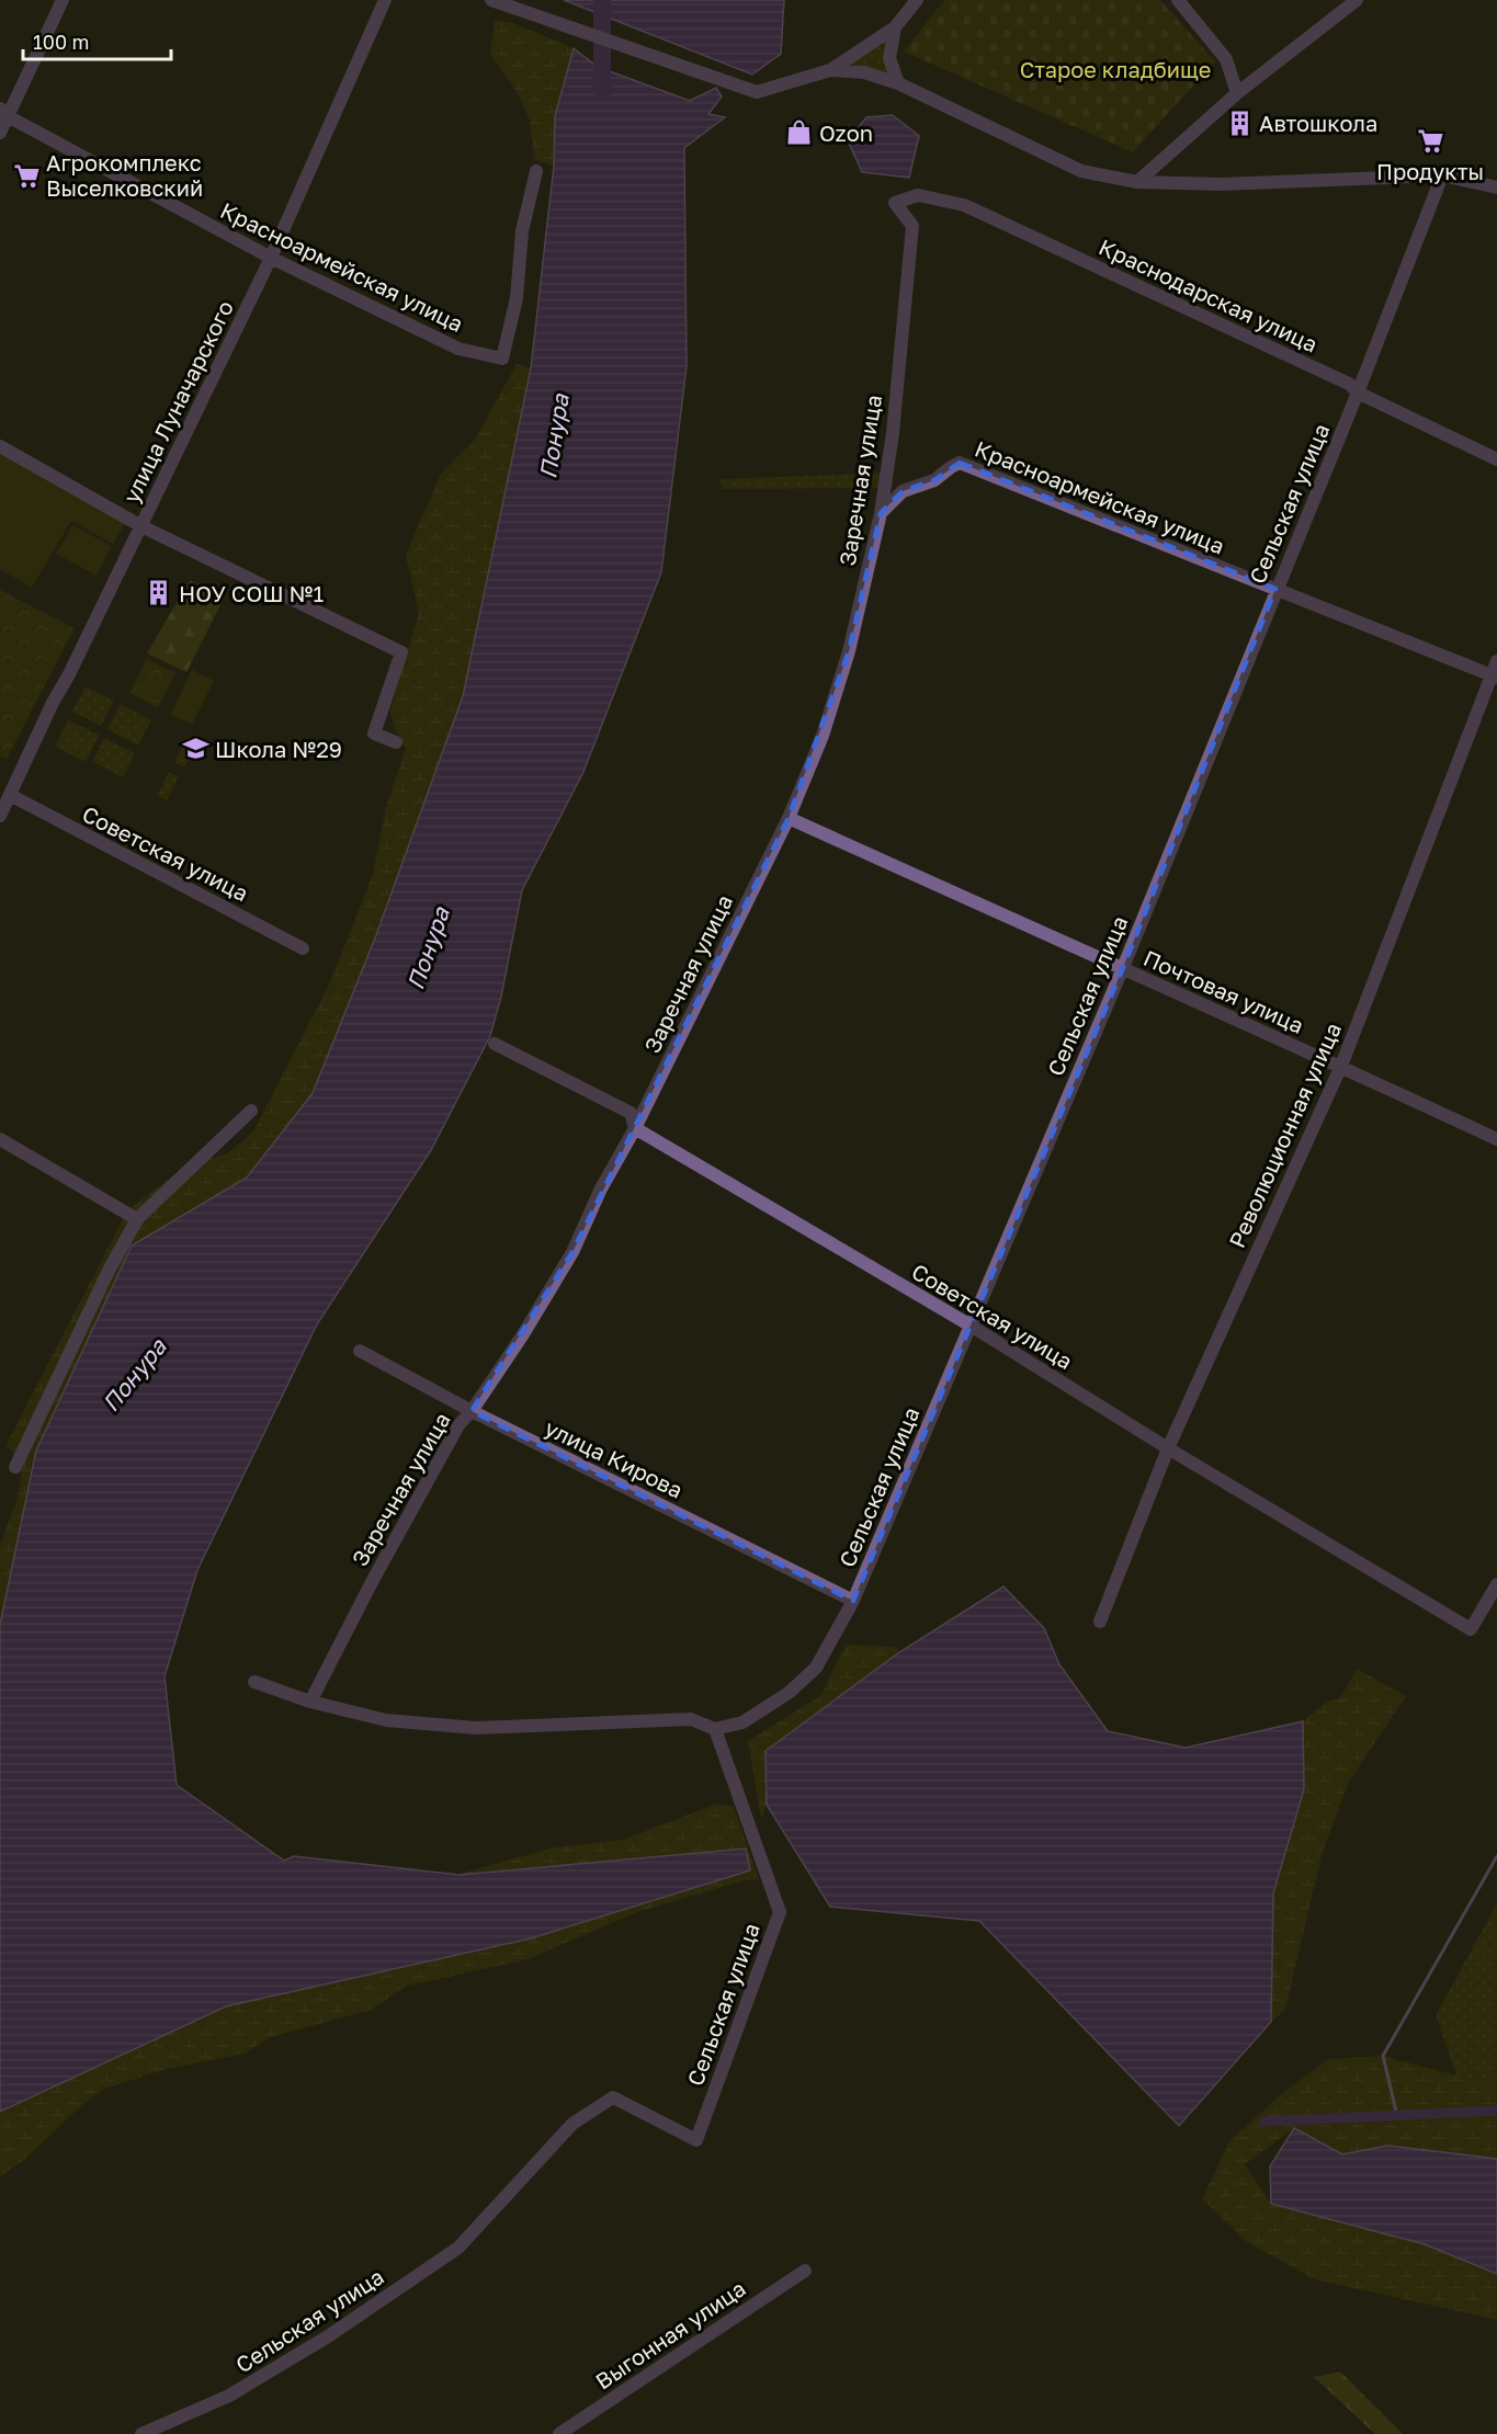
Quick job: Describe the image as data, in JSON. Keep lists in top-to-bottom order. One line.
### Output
{"streets":{"street":["Красноармейская улица","Краснодарская улица","улица Луначарского","Заречная улица","Сельская улица","Советская улица","Почтовая улица","Революционная улица","улица Кирова","Выгонная улица"]},"crossings":[["Красноармейская улица","улица Луначарского"],["Красноармейская улица","Заречная улица"],["Красноармейская улица","Сельская улица"],["Красноармейская улица","Революционная улица"],["Краснодарская улица","Заречная улица"],["Краснодарская улица","Сельская улица"],["улица Луначарского","Советская улица"],["Заречная улица","Советская улица"],["Заречная улица","Почтовая улица"],["Заречная улица","улица Кирова"],["Сельская улица","Советская улица"],["Сельская улица","Почтовая улица"],["Сельская улица","улица Кирова"],["Советская улица","Революционная улица"],["Почтовая улица","Революционная улица"]],"water":["Понура"],"parks":["Старое кладбище"],"places":{"building":["Автошкола","НОУ СОШ №1"],"shop":["Ozon"],"supermarket":["Продукты","Агрокомплекс Выселковский"],"school or university":["Школа №29"]},"scale_bar":"100 m"}
